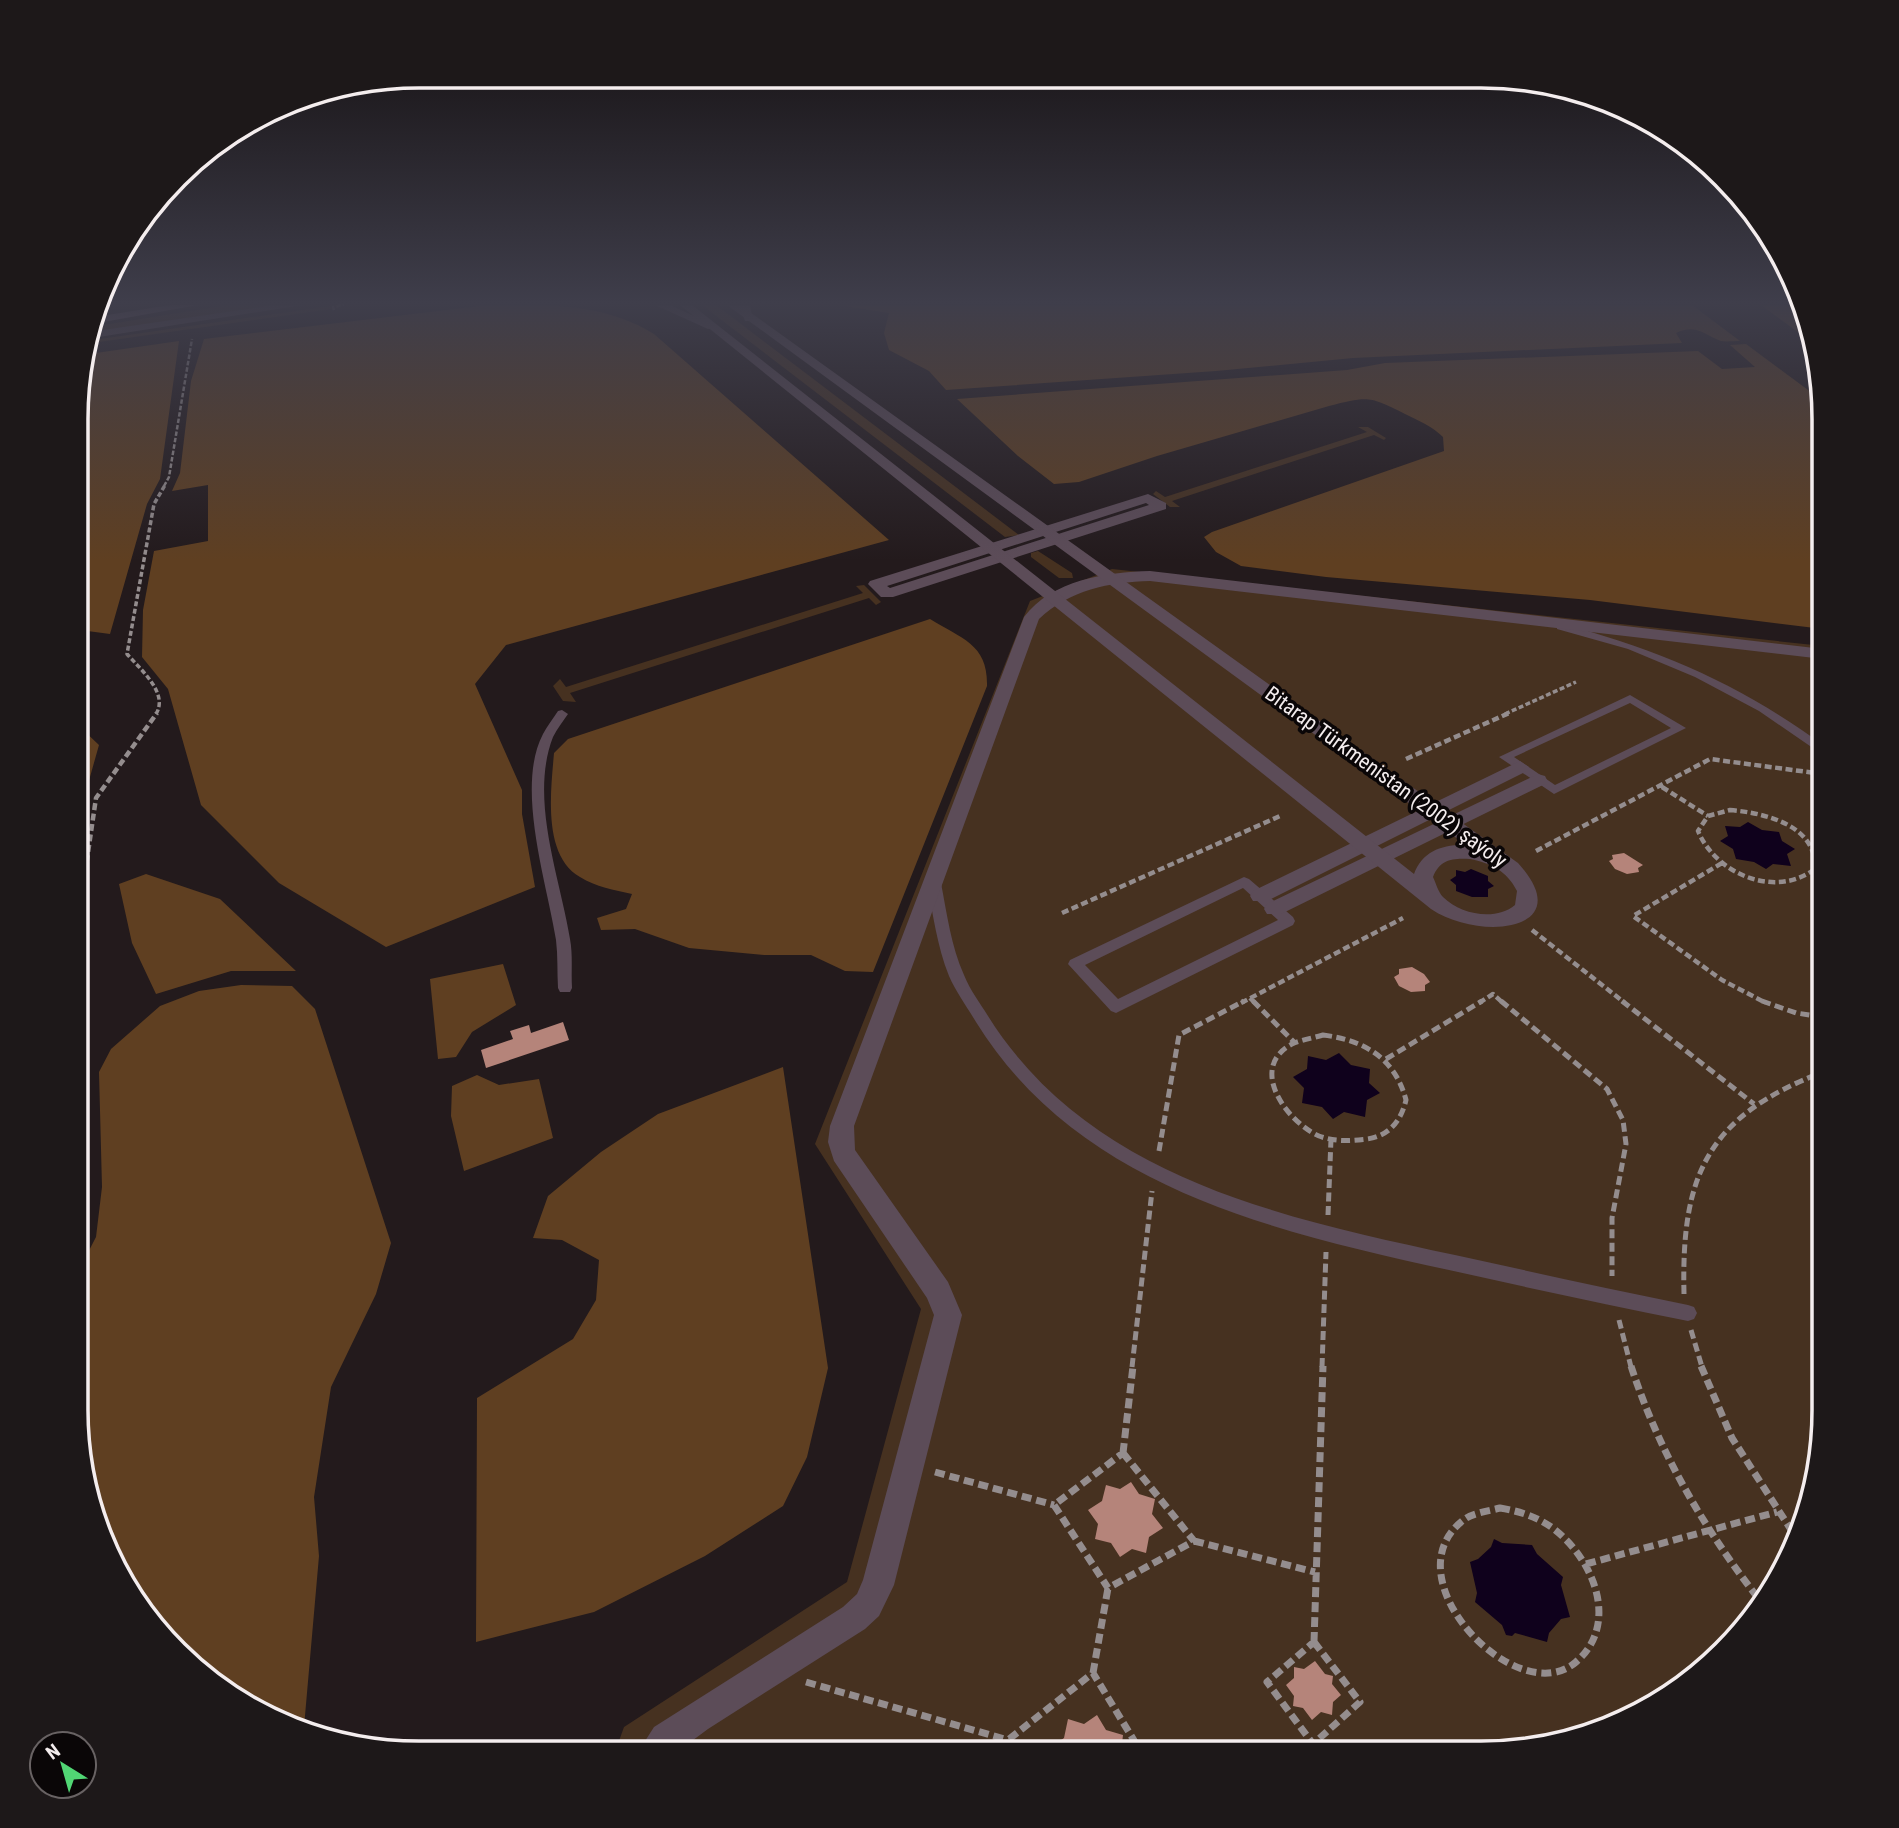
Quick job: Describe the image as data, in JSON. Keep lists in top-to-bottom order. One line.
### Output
{"streets":{"street":["Bitarap Türkmenistan (2002) şaýoly"]},"north":"top left"}
